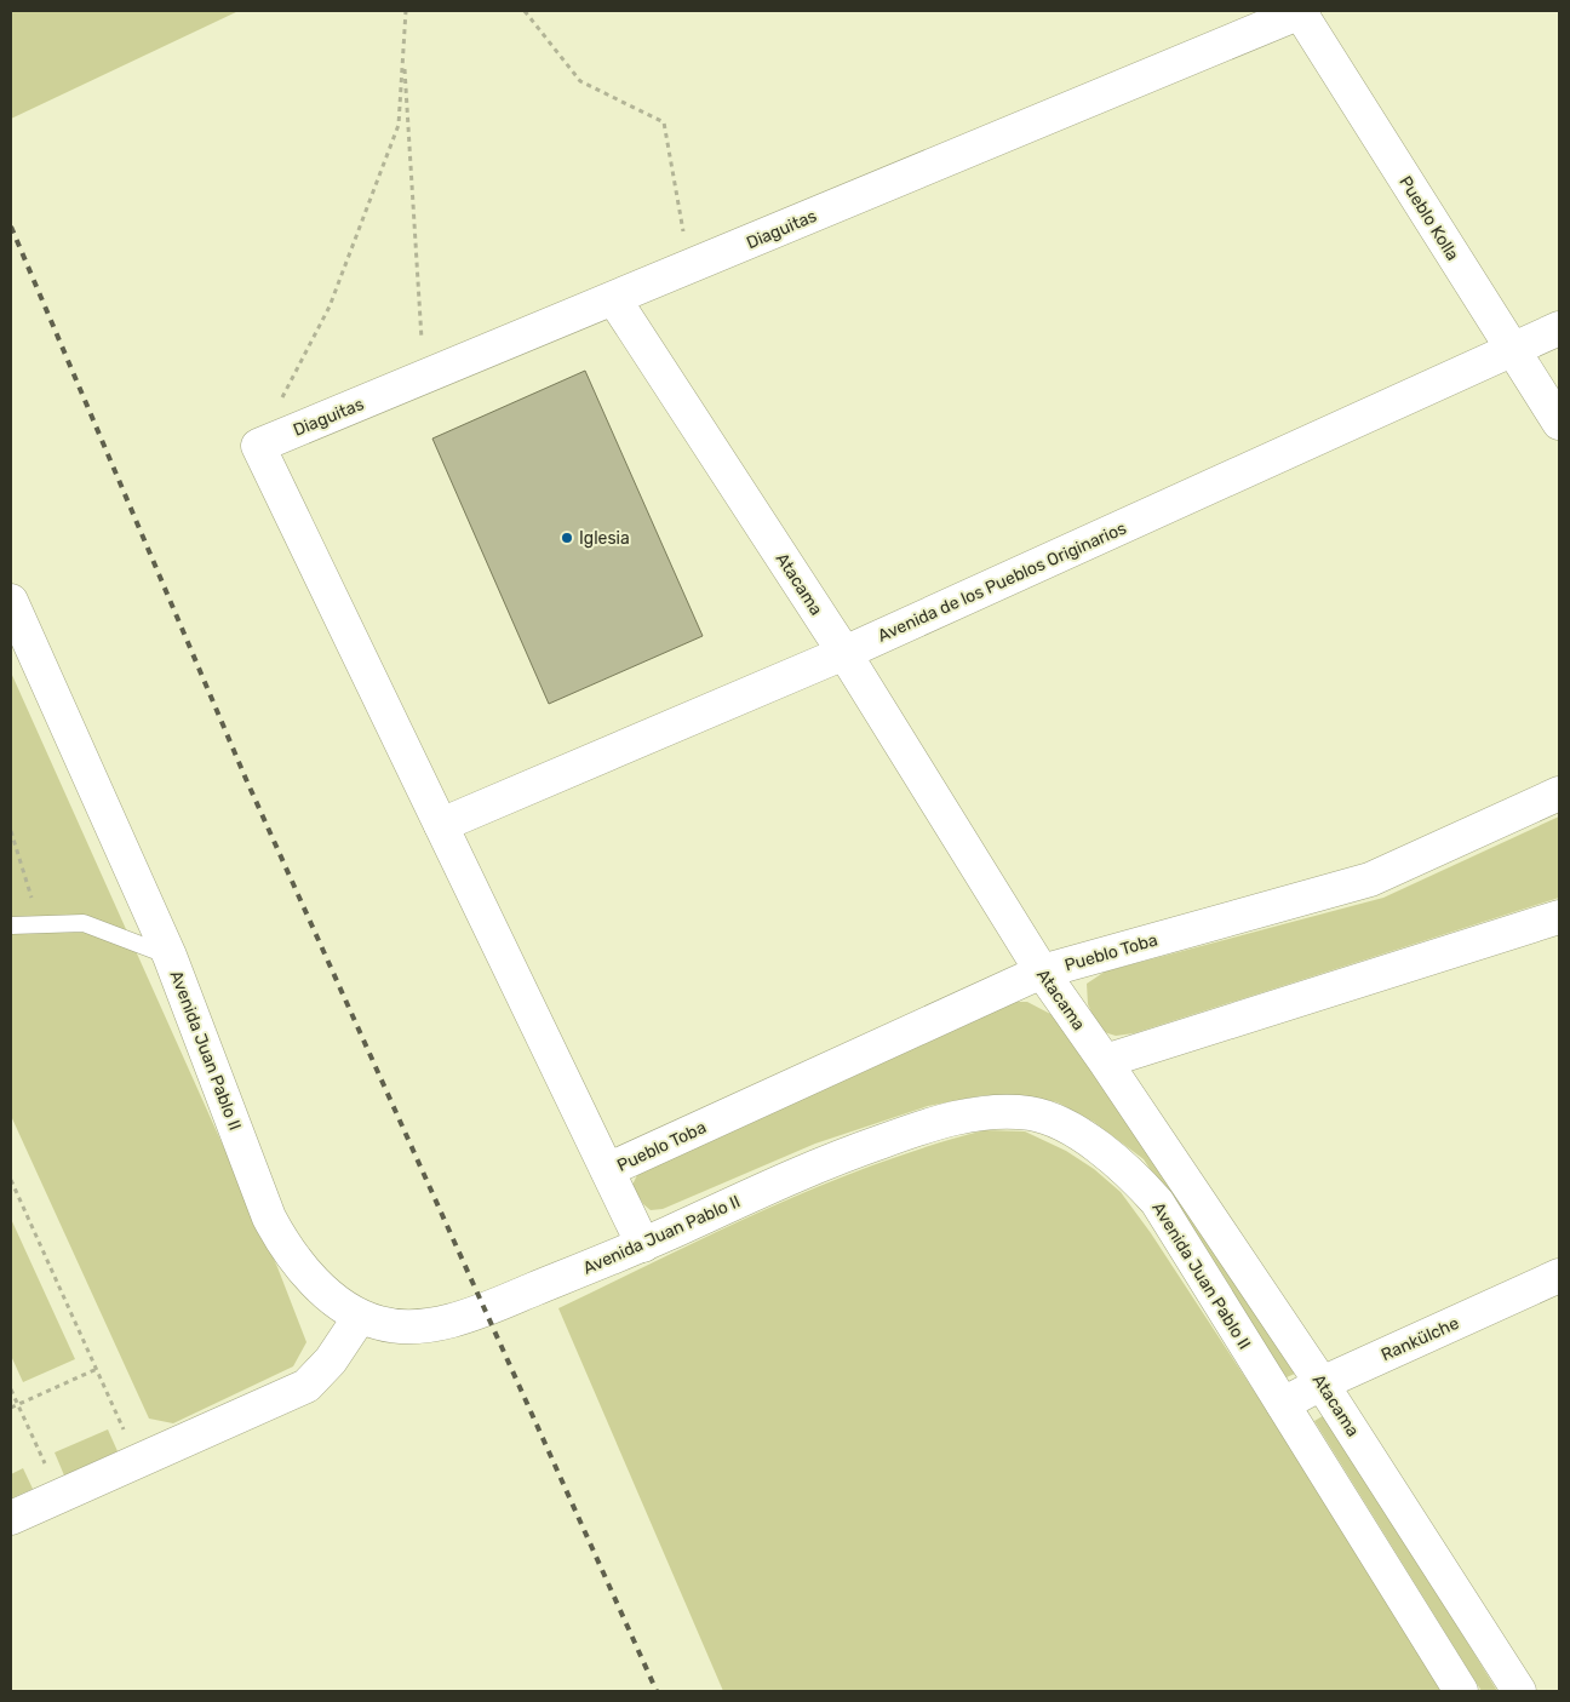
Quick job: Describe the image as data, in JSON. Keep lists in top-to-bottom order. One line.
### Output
{"streets":{"street":["Pueblo Kolla","Diaguitas","Avenida de los Pueblos Originarios","Atacama","Pueblo Toba","Avenida Juan Pablo II","Rankülche"]},"crossings":[["Pueblo Kolla","Diaguitas"],["Pueblo Kolla","Avenida de los Pueblos Originarios"],["Diaguitas","Atacama"],["Avenida de los Pueblos Originarios","Atacama"],["Atacama","Pueblo Toba"],["Atacama","Rankülche"],["Avenida Juan Pablo II","Rankülche"]],"places":["Iglesia"]}
